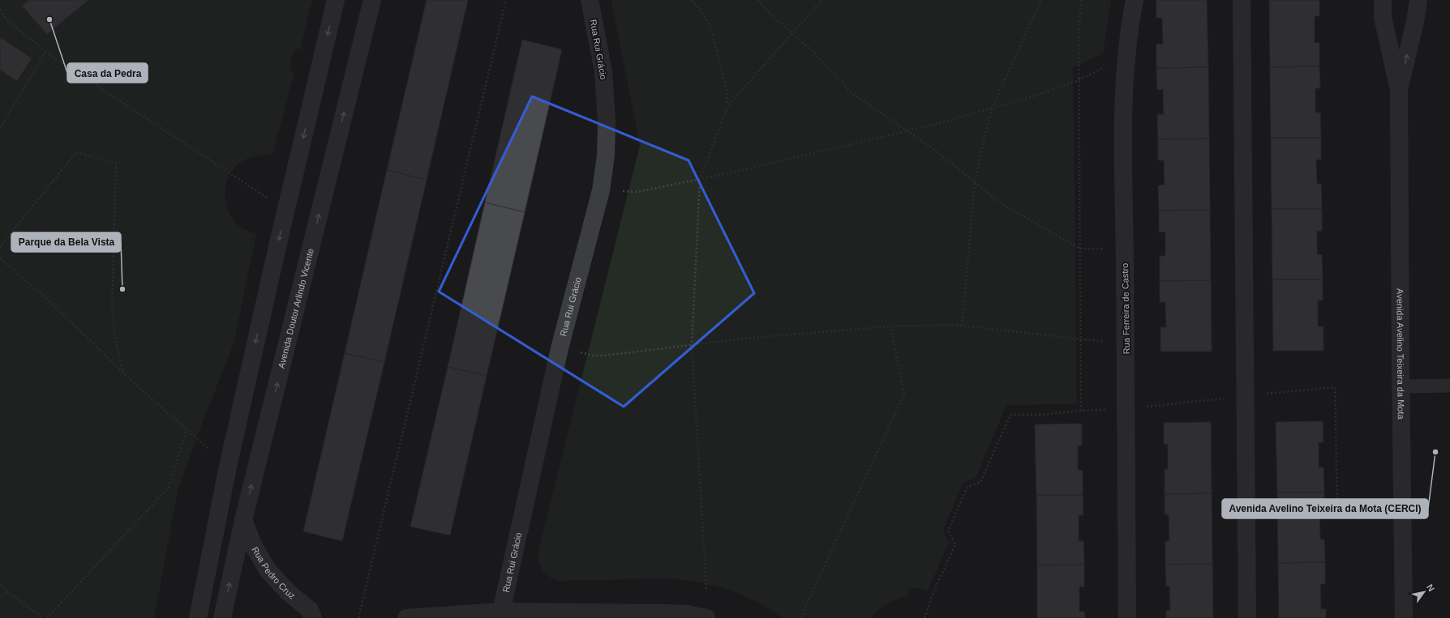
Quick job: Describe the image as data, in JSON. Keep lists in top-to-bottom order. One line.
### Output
{"streets":{"street":["Rua Rui Grácio","Avenida Doutor Arlindo Vicente","Rua Ferreira de Castro","Avenida Avelino Teixeira da Mota","Rua Pedro Cruz"]},"crossings":[["Avenida Doutor Arlindo Vicente","Rua Pedro Cruz"]],"places":["Casa da Pedra","Parque da Bela Vista","Avenida Avelino Teixeira da Mota (CERCI)"],"north":"top right"}
